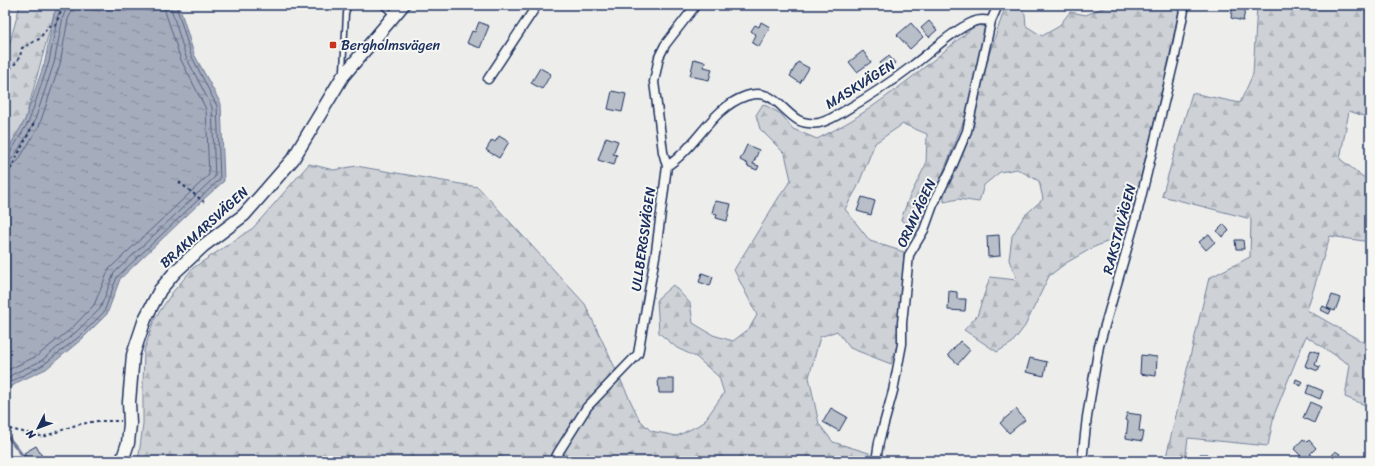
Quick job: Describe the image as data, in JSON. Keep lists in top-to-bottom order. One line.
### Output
{"streets":{"street":["MASKVÄGEN","ORMVÄGEN","BRAKMARSVÄGEN","RAKSTAVÄGEN","ULLBERGSVÄGEN"]},"crossings":[["MASKVÄGEN","ORMVÄGEN"],["MASKVÄGEN","ULLBERGSVÄGEN"]],"places":{"transit":["Bergholmsvägen"]},"north":"bottom left"}
